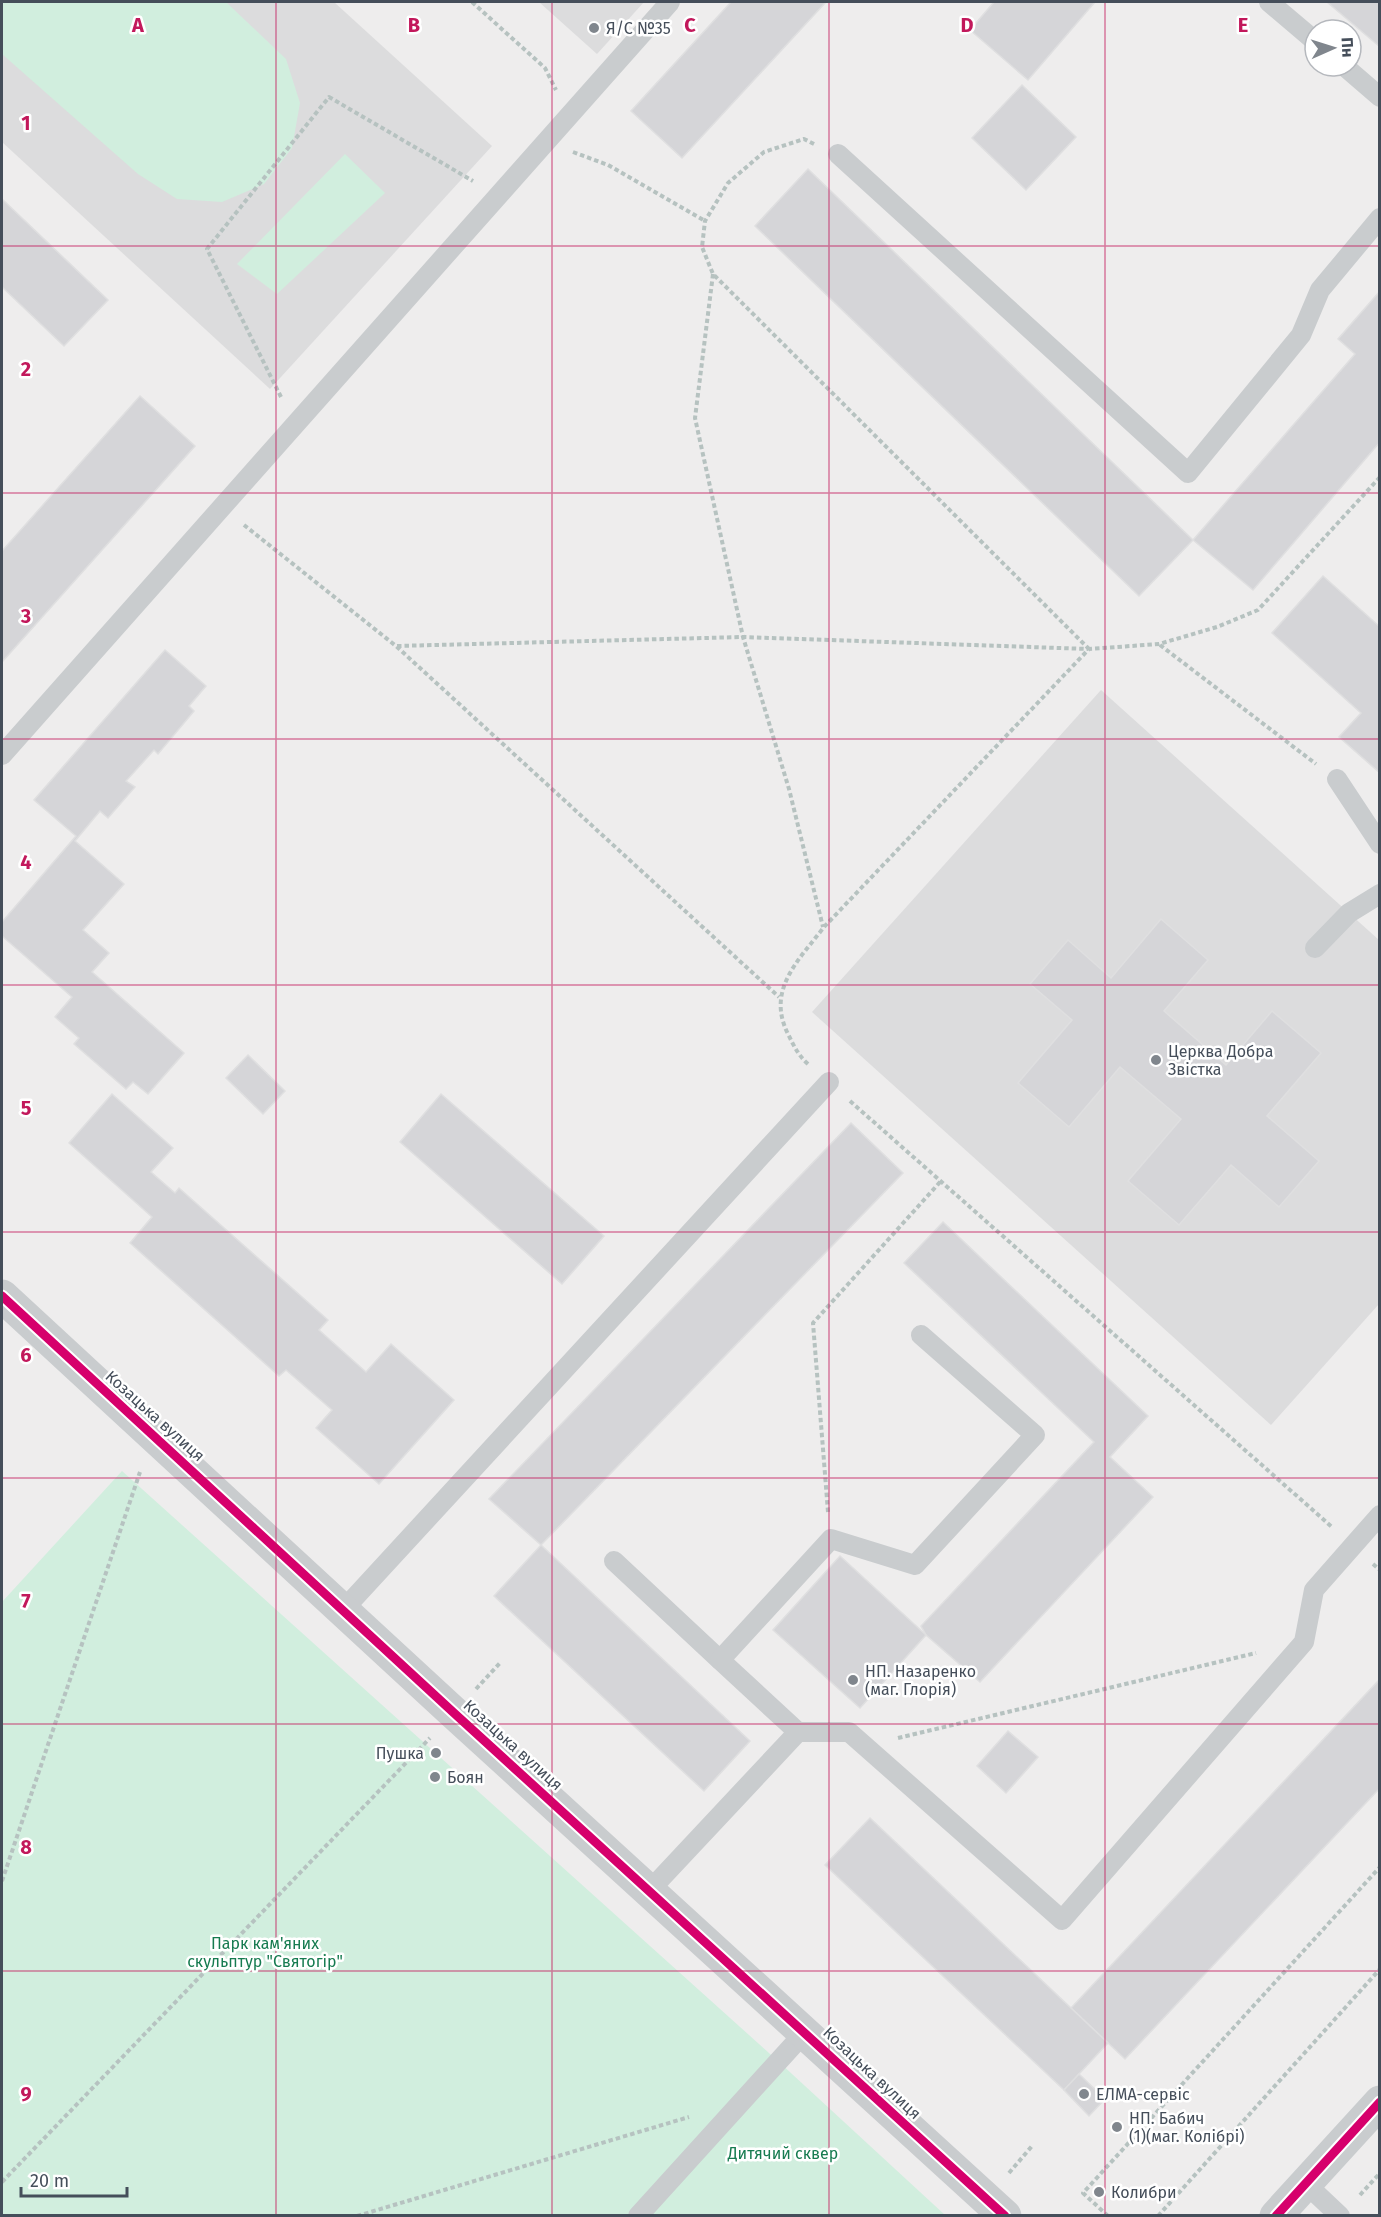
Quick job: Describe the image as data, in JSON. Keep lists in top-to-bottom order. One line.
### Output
{"streets":{"street":["Козацька вулиця"]},"parks":["Парк кам'яних скульптур \"Святогір\"","Дитячий сквер"],"places":["Я/С №35","Церква Добра Звістка","НП. Назаренко (маг. Глорія)","Пушка","Боян","ЕЛМА-сервіс","НП. Бабич (1)(маг. Колібрі)","Колибри"],"scale_bar":"20 m","north":"right","grid":{"columns":["A","B","C","D","E"],"rows":["1","2","3","4","5","6","7","8","9"]}}
